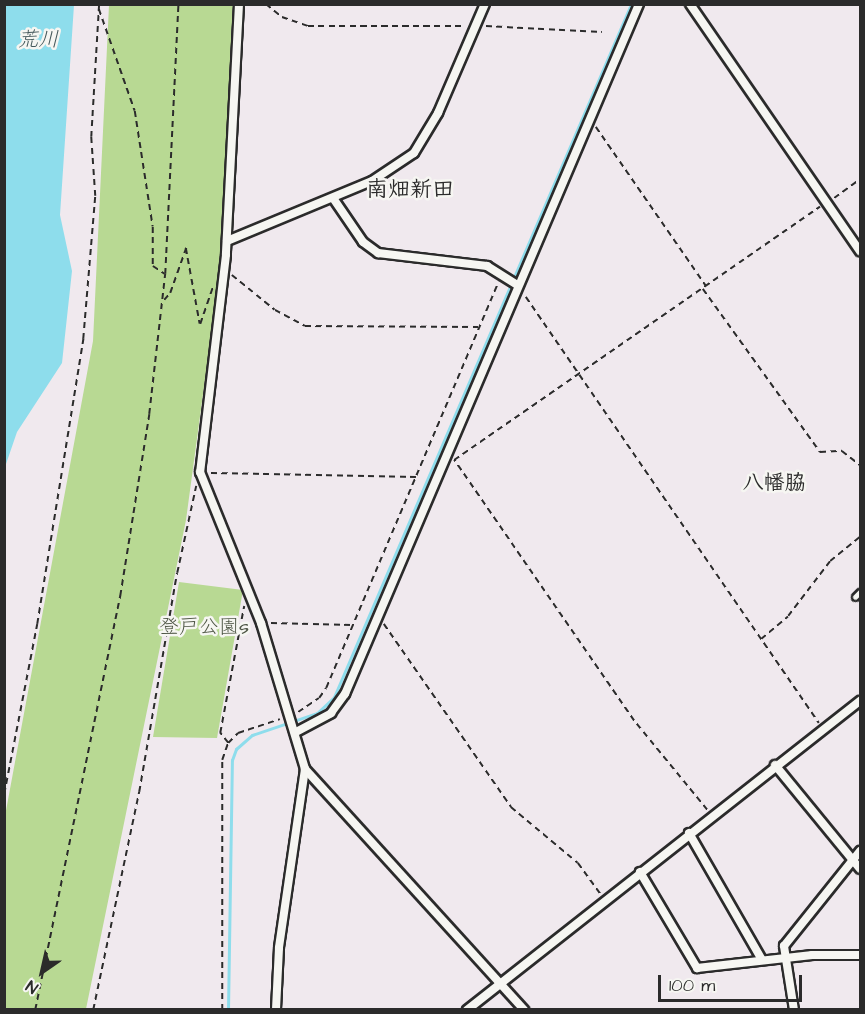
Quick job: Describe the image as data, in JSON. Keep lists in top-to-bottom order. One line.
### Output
{"districts":["南畑新田","八幡脇"],"water":["荒川"],"parks":["登戸公園s"],"scale_bar":"100 m","north":"bottom left"}
